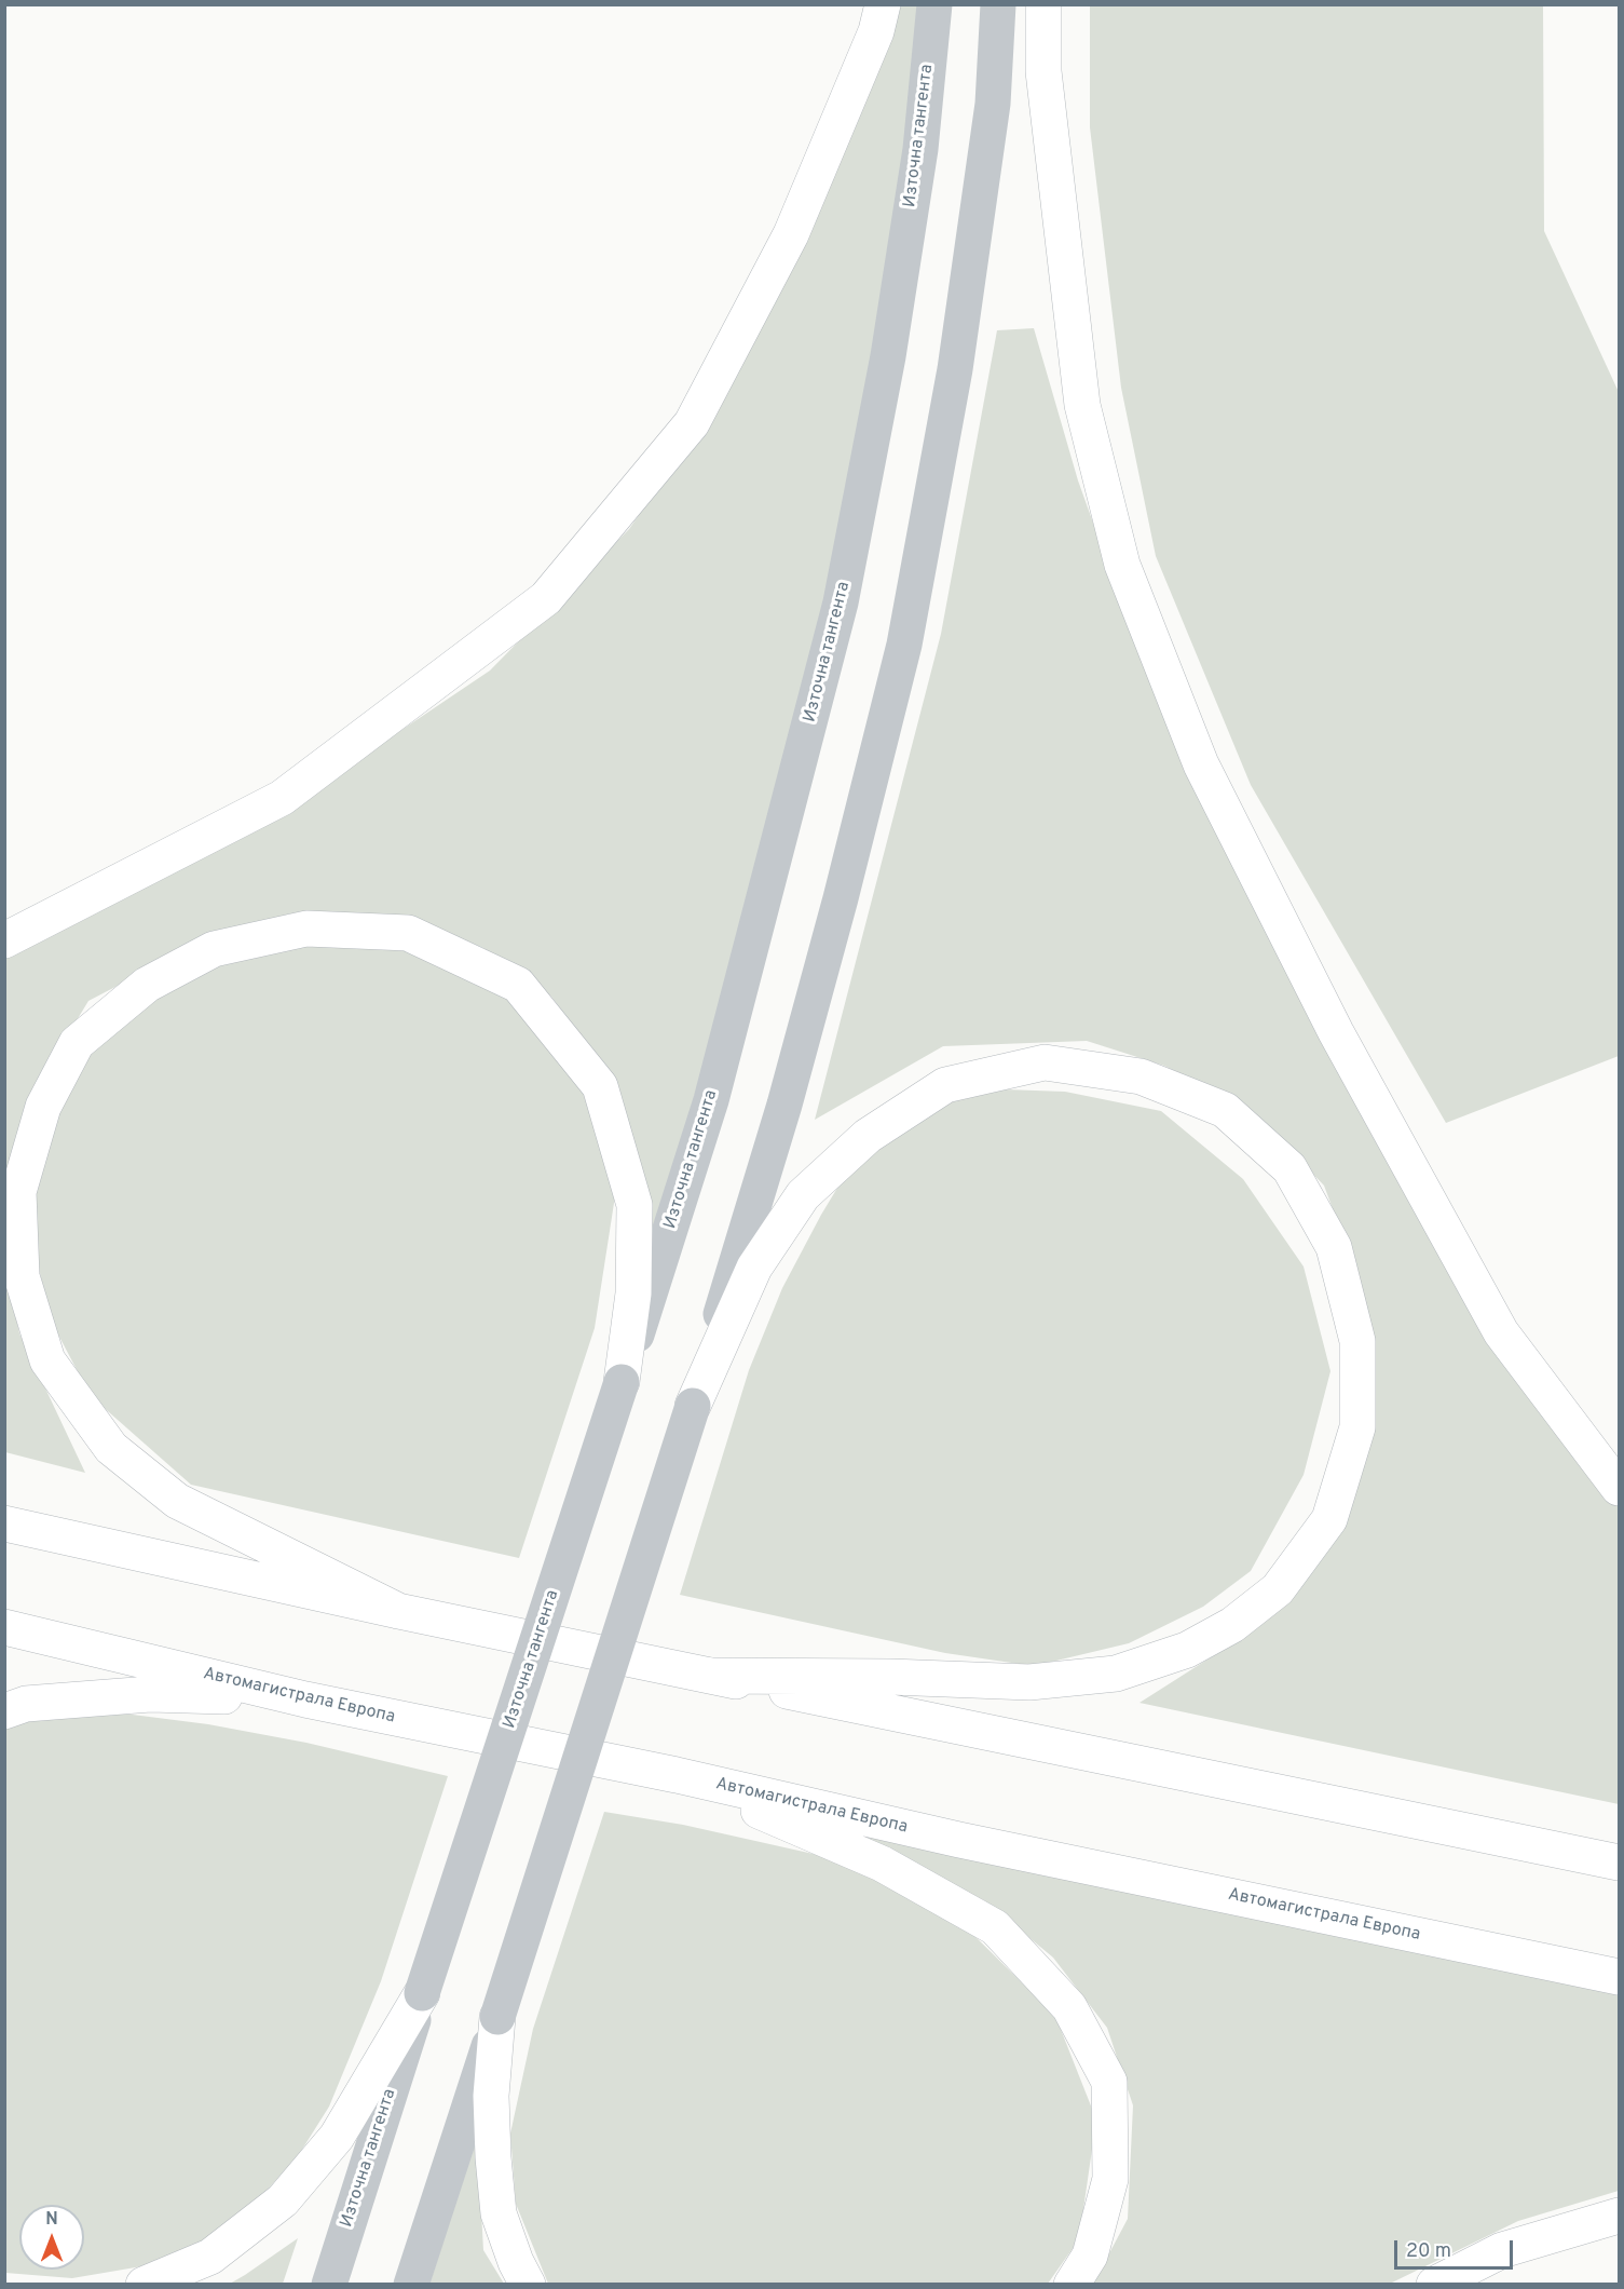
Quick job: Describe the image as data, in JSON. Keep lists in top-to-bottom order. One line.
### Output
{"streets":{"highway":["Автомагистрала Европа"],"street":["Източна тангента"]},"scale_bar":"20 m","north":"top"}
